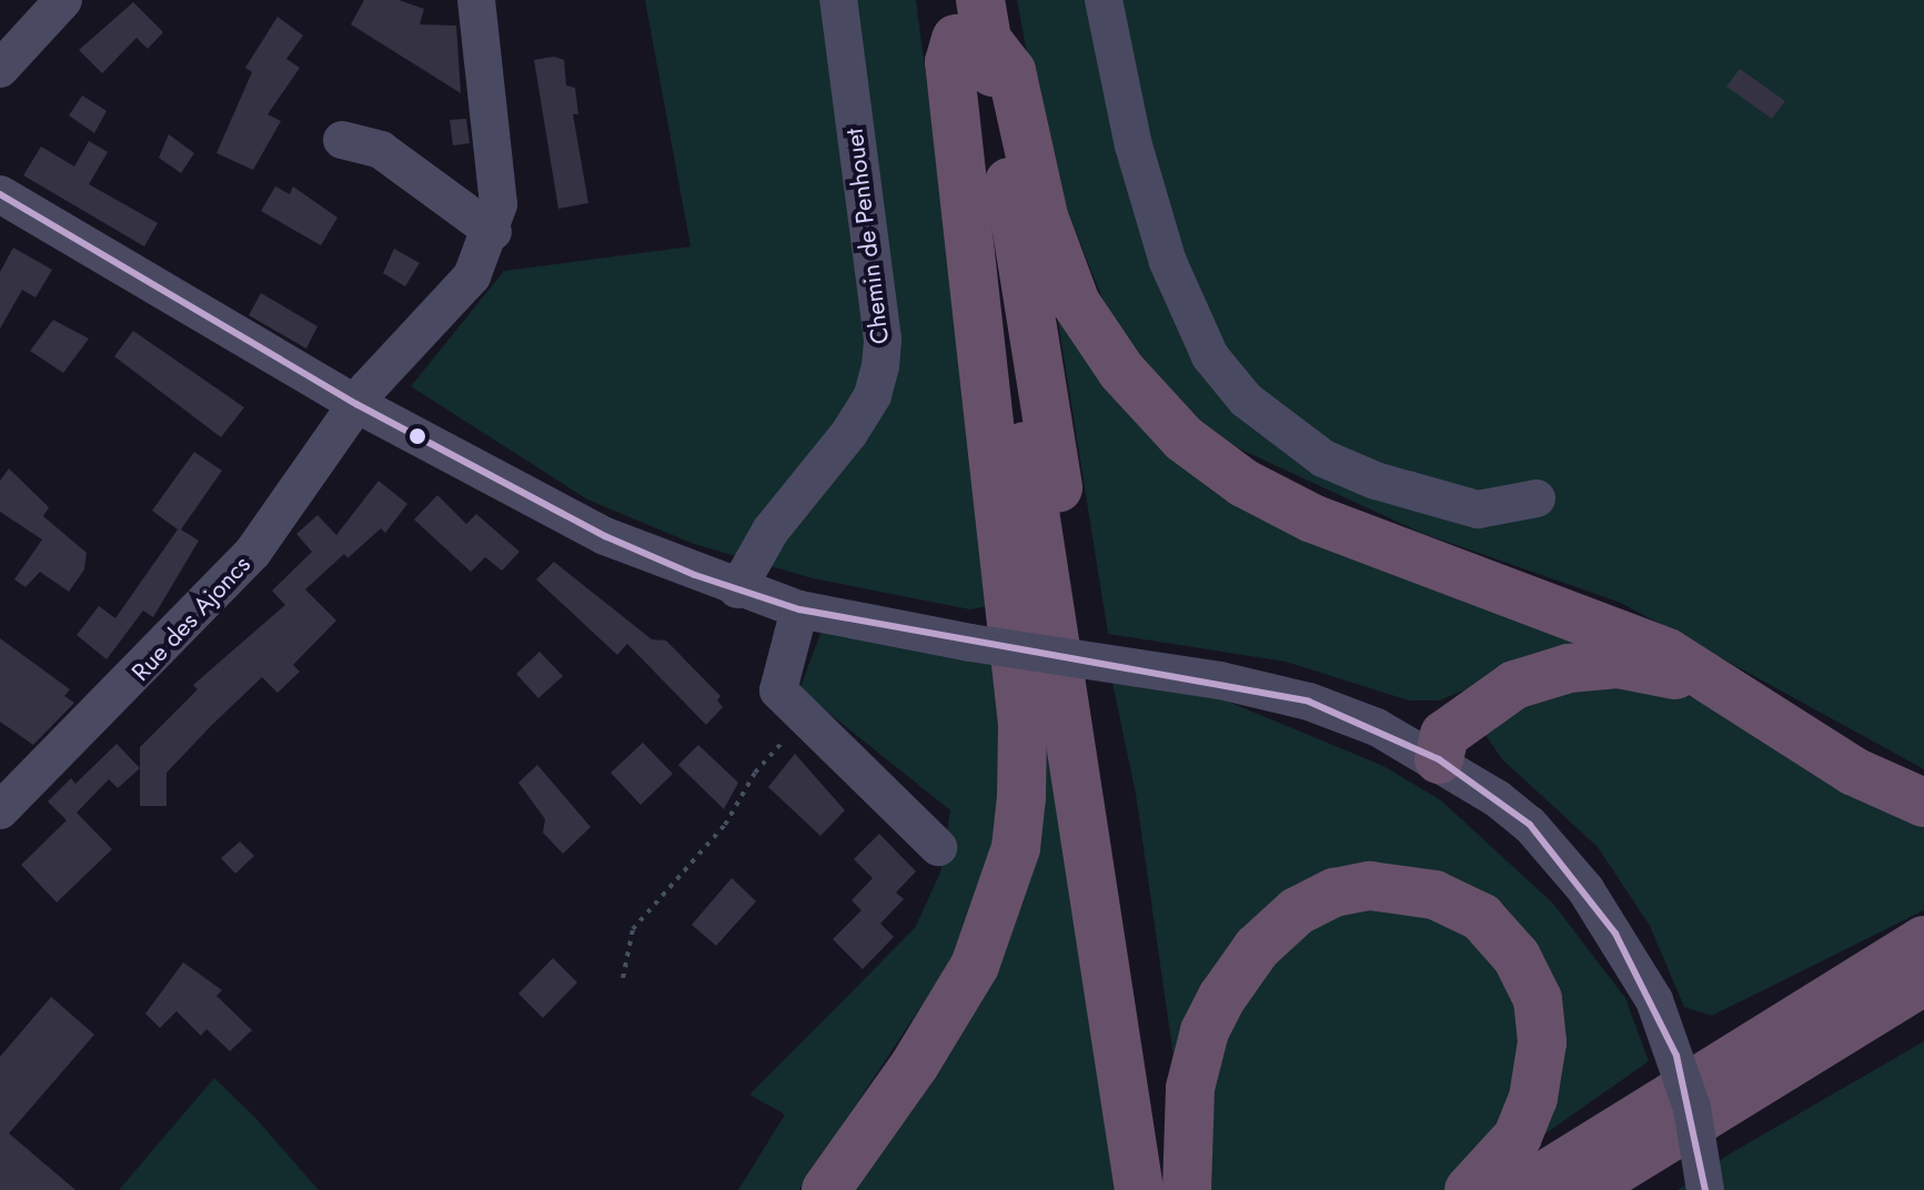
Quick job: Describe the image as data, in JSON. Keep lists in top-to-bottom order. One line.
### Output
{"streets":{"street":["Chemin de Penhouet","Rue des Ajoncs"]}}
